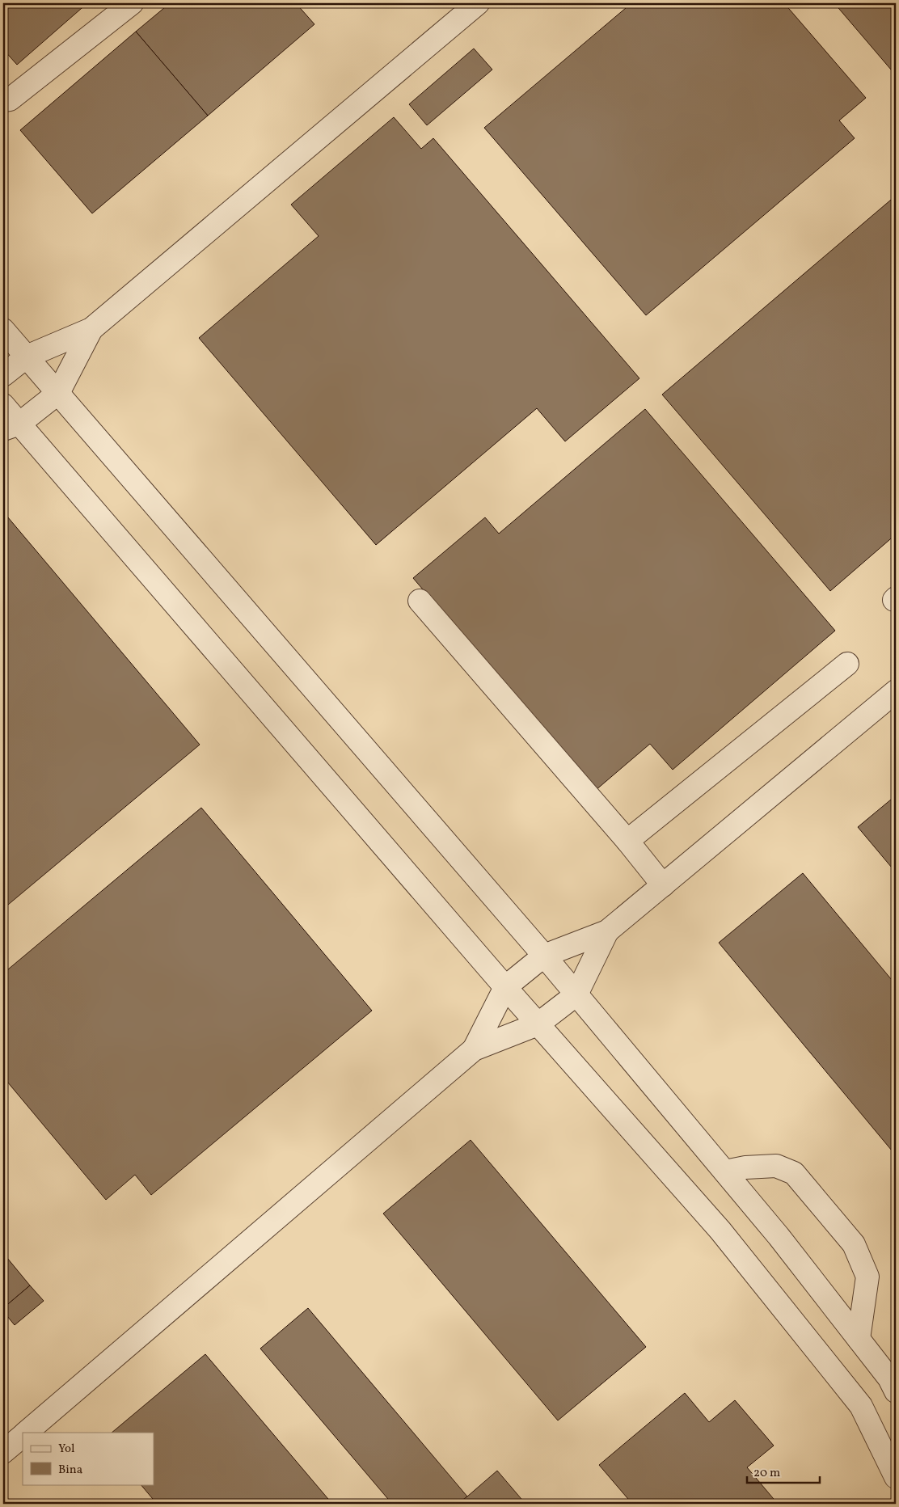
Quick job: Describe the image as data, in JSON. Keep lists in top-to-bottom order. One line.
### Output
{"legend":["Yol","Bina"],"scale_bar":"20 m"}
